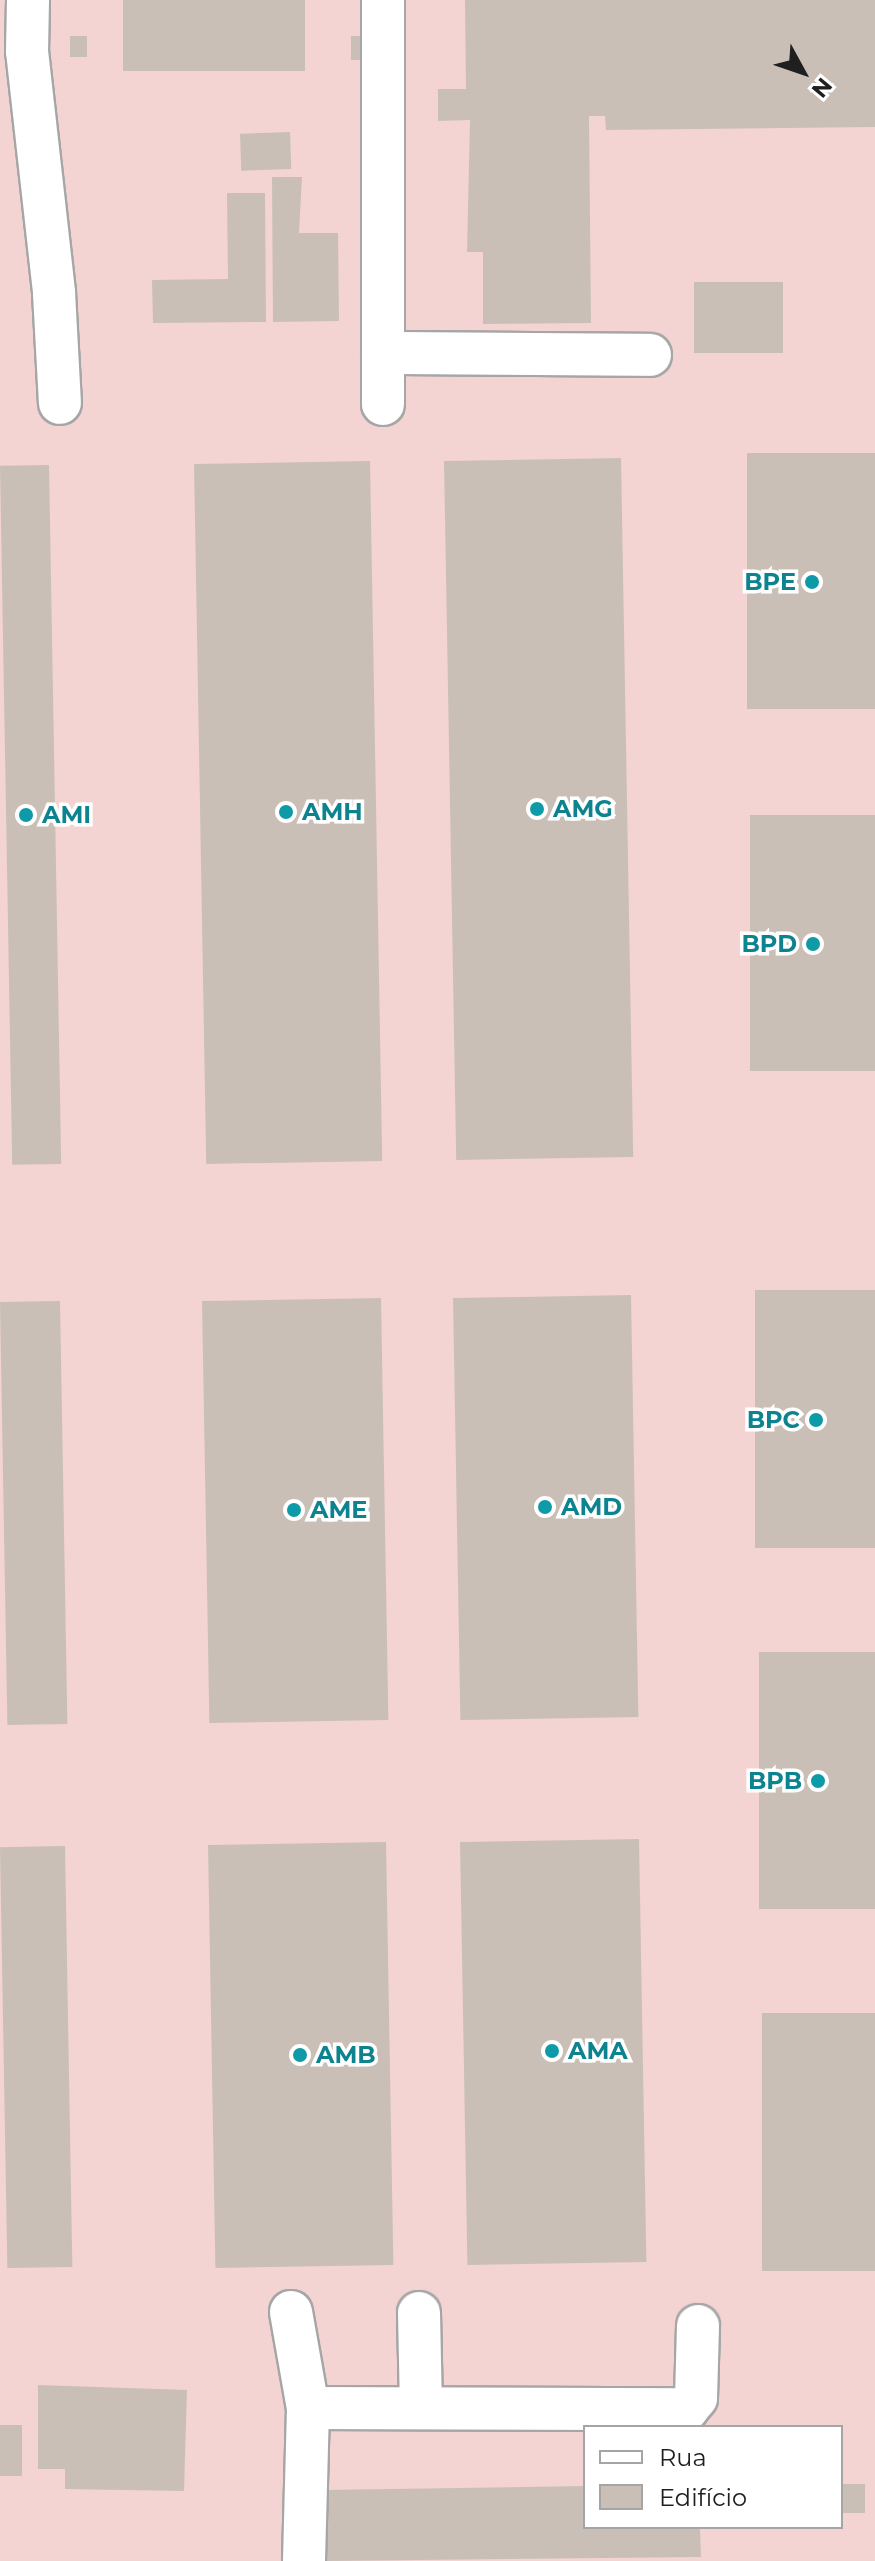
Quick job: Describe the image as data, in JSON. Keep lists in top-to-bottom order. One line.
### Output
{"places":["BPE","AMG","AMH","AMI","BPD","BPC","AMD","AME","BPB","AMA","AMB"],"legend":["Rua","Edifício"],"north":"bottom right"}
